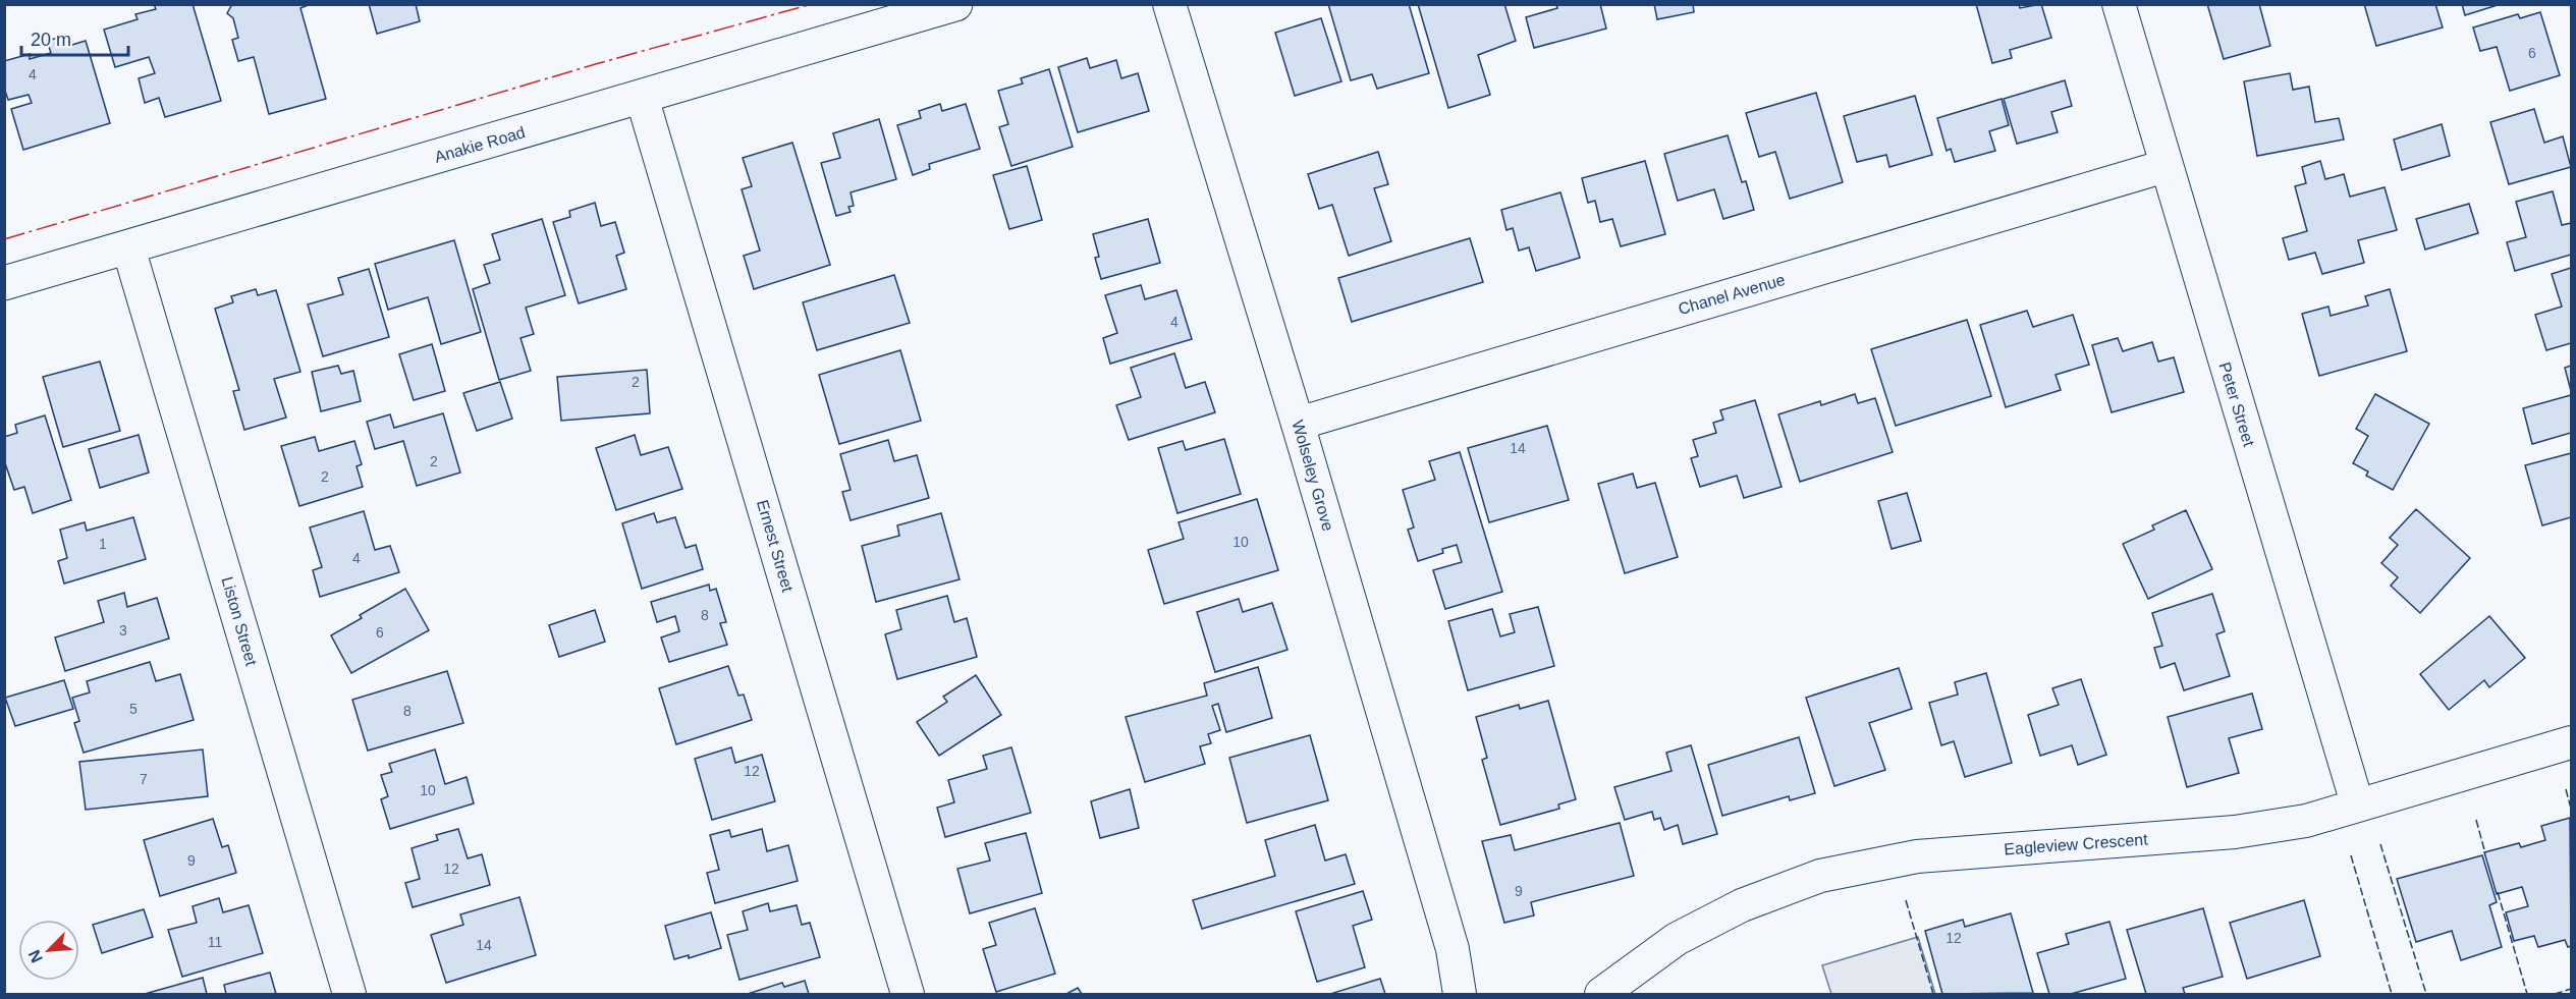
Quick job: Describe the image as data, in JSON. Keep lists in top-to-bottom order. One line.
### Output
{"streets":{"main road":["Anakie Road"],"street":["Chanel Avenue","Peter Street","Wolseley Grove","Ernest Street","Liston Street","Eagleview Crescent"]},"crossings":[["Anakie Road","Ernest Street"],["Anakie Road","Liston Street"],["Chanel Avenue","Peter Street"],["Chanel Avenue","Wolseley Grove"],["Peter Street","Eagleview Crescent"]],"house_numbers":["6","4","4","2","14","2","2","10","1","4","8","3","6","5","8","12","7","10","9","12","9","12","11","14"],"scale_bar":"20 m","north":"bottom left"}
